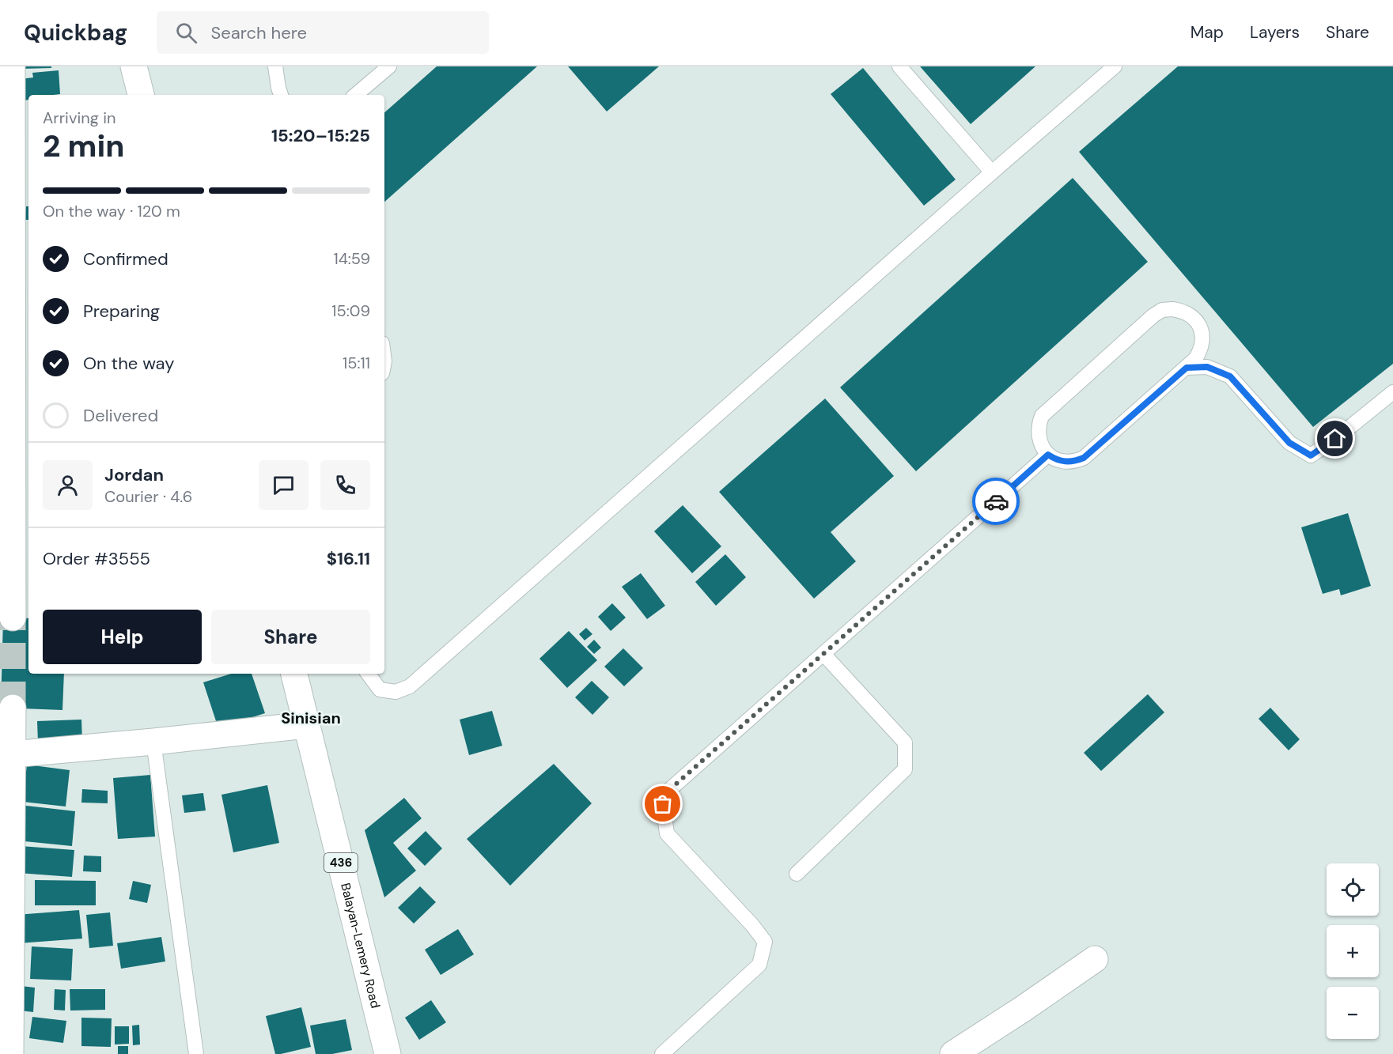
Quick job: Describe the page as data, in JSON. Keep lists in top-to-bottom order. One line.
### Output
{"streets":{"street":["436","Balayan-Lemery Road"]},"districts":["Sinisian"],"page":{"header":"Quickbag","search":"Search here","nav":["Map","Layers","Share"],"heading":["2 min","Arriving in","15:20–15:25"],"panel":["Jordan","Courier · 4.6","Order #3555","$16.11"],"bar":"On the way · 120 m","list":[["Confirmed","14:59"],["Preparing","15:09"],["On the way","15:11"],"Delivered"],"buttons":["Help","Share"],"map_buttons":["+","−"]}}
